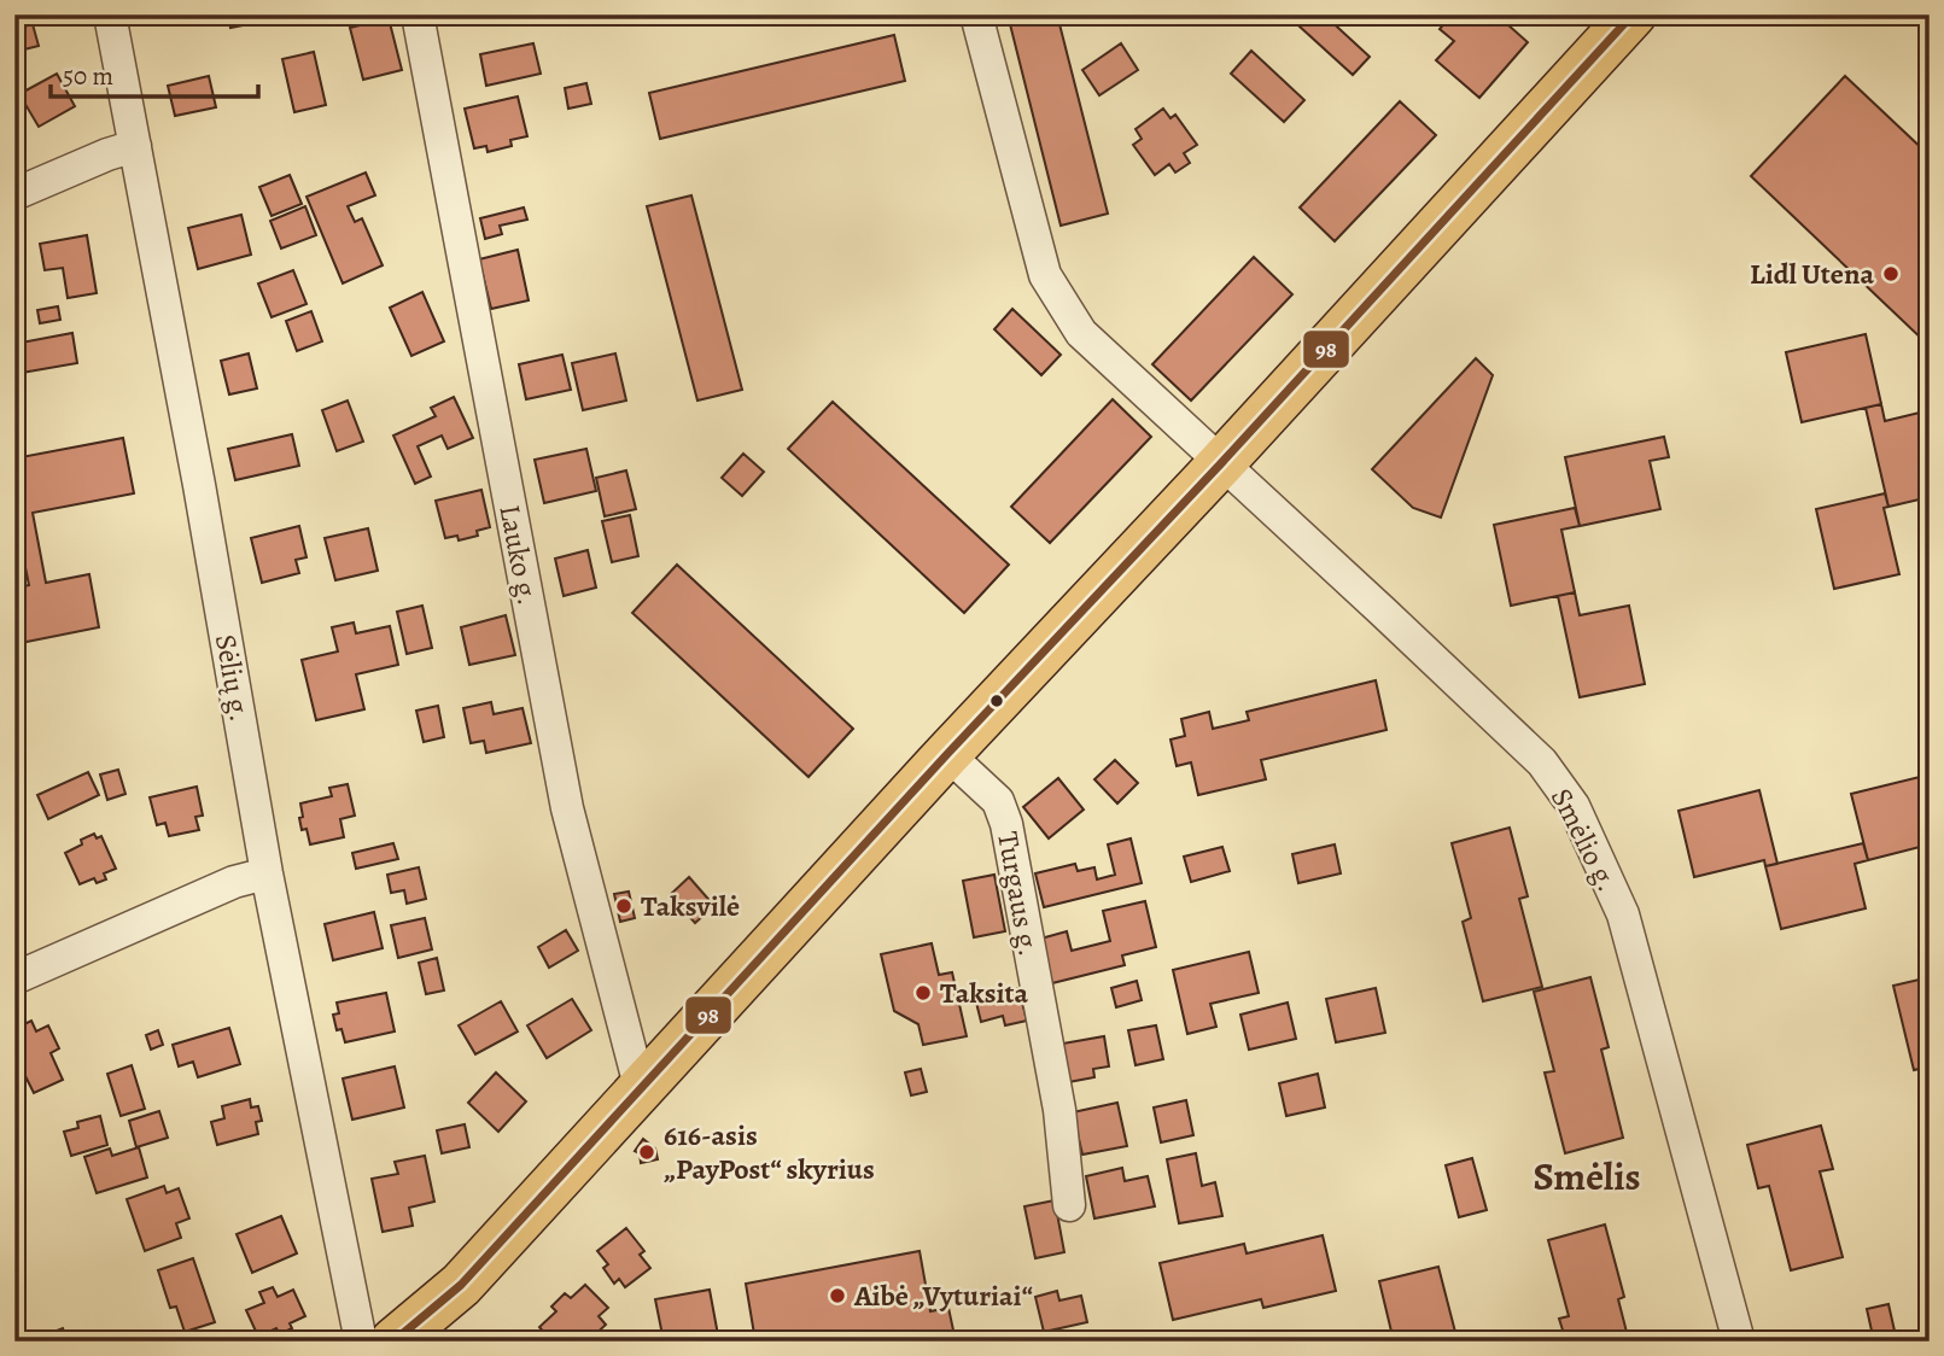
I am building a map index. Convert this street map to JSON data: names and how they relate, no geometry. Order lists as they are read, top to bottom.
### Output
{
  "streets": {
    "street": [
      "Lauko g.",
      "Sėlių g.",
      "Smėlio g.",
      "Turgaus g."
    ]
  },
  "districts": ["Smėlis"],
  "places": [
    "Lidl Utena",
    "Taksvilė",
    "Taksita",
    "616-asis „PayPost“ skyrius",
    "Aibė „Vyturiai“"
  ],
  "lines": ["transit line 98"],
  "scale_bar": "50 m"
}
